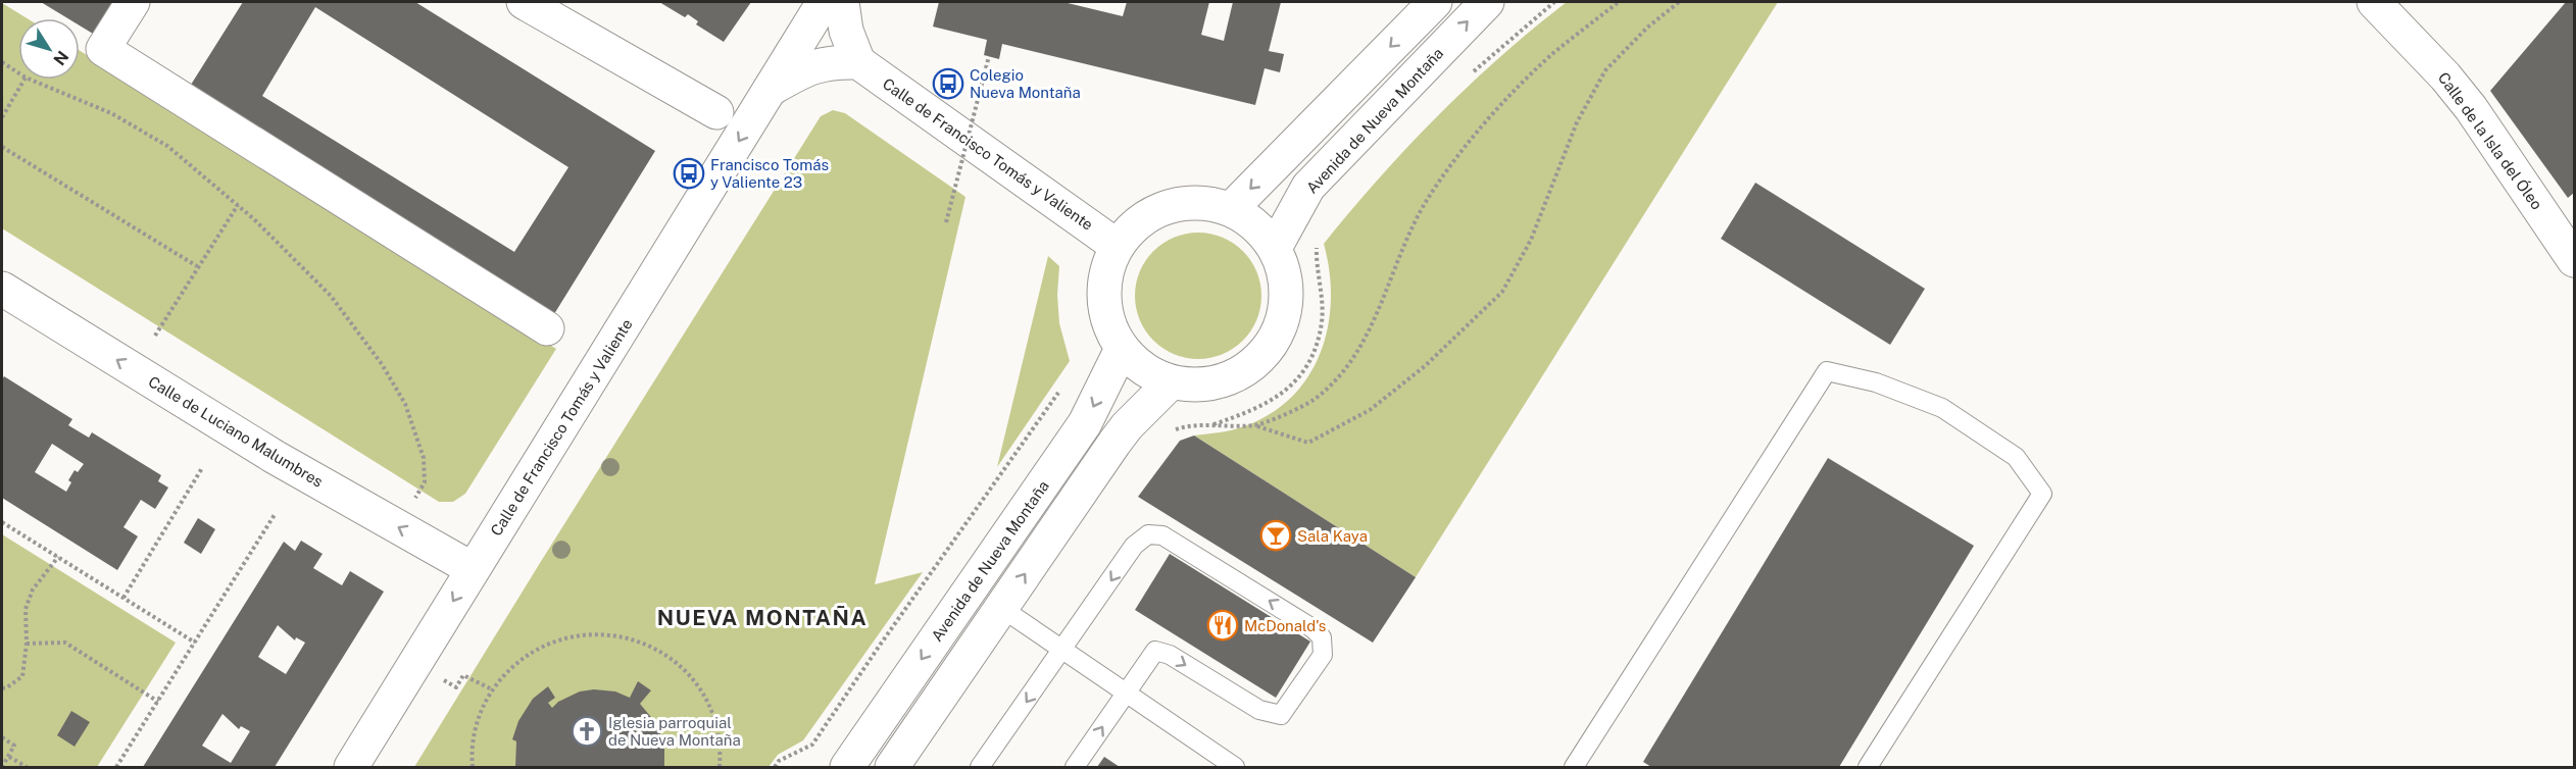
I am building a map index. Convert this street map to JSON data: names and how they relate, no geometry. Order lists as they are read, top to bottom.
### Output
{
  "streets": {
    "street": [
      "Avenida de Nueva Montaña",
      "Calle de la Isla del Óleo",
      "Calle de Francisco Tomás y Valiente",
      "Calle de Luciano Malumbres"
    ]
  },
  "crossings": [
    ["Avenida de Nueva Montaña", "Calle de Francisco Tomás y Valiente"],
    ["Calle de Francisco Tomás y Valiente", "Calle de Luciano Malumbres"]
  ],
  "one_way": ["Calle de Francisco Tomás y Valiente"],
  "districts": ["NUEVA MONTAÑA"],
  "places": {
    "bus stop": ["Colegio Nueva Montaña", "Francisco Tomás y Valiente 23"],
    "bar": ["Sala Kaya"],
    "restaurant": ["McDonald's"],
    "church": ["Iglesia parroquial de Nueva Montaña"]
  },
  "north": "bottom right"
}
